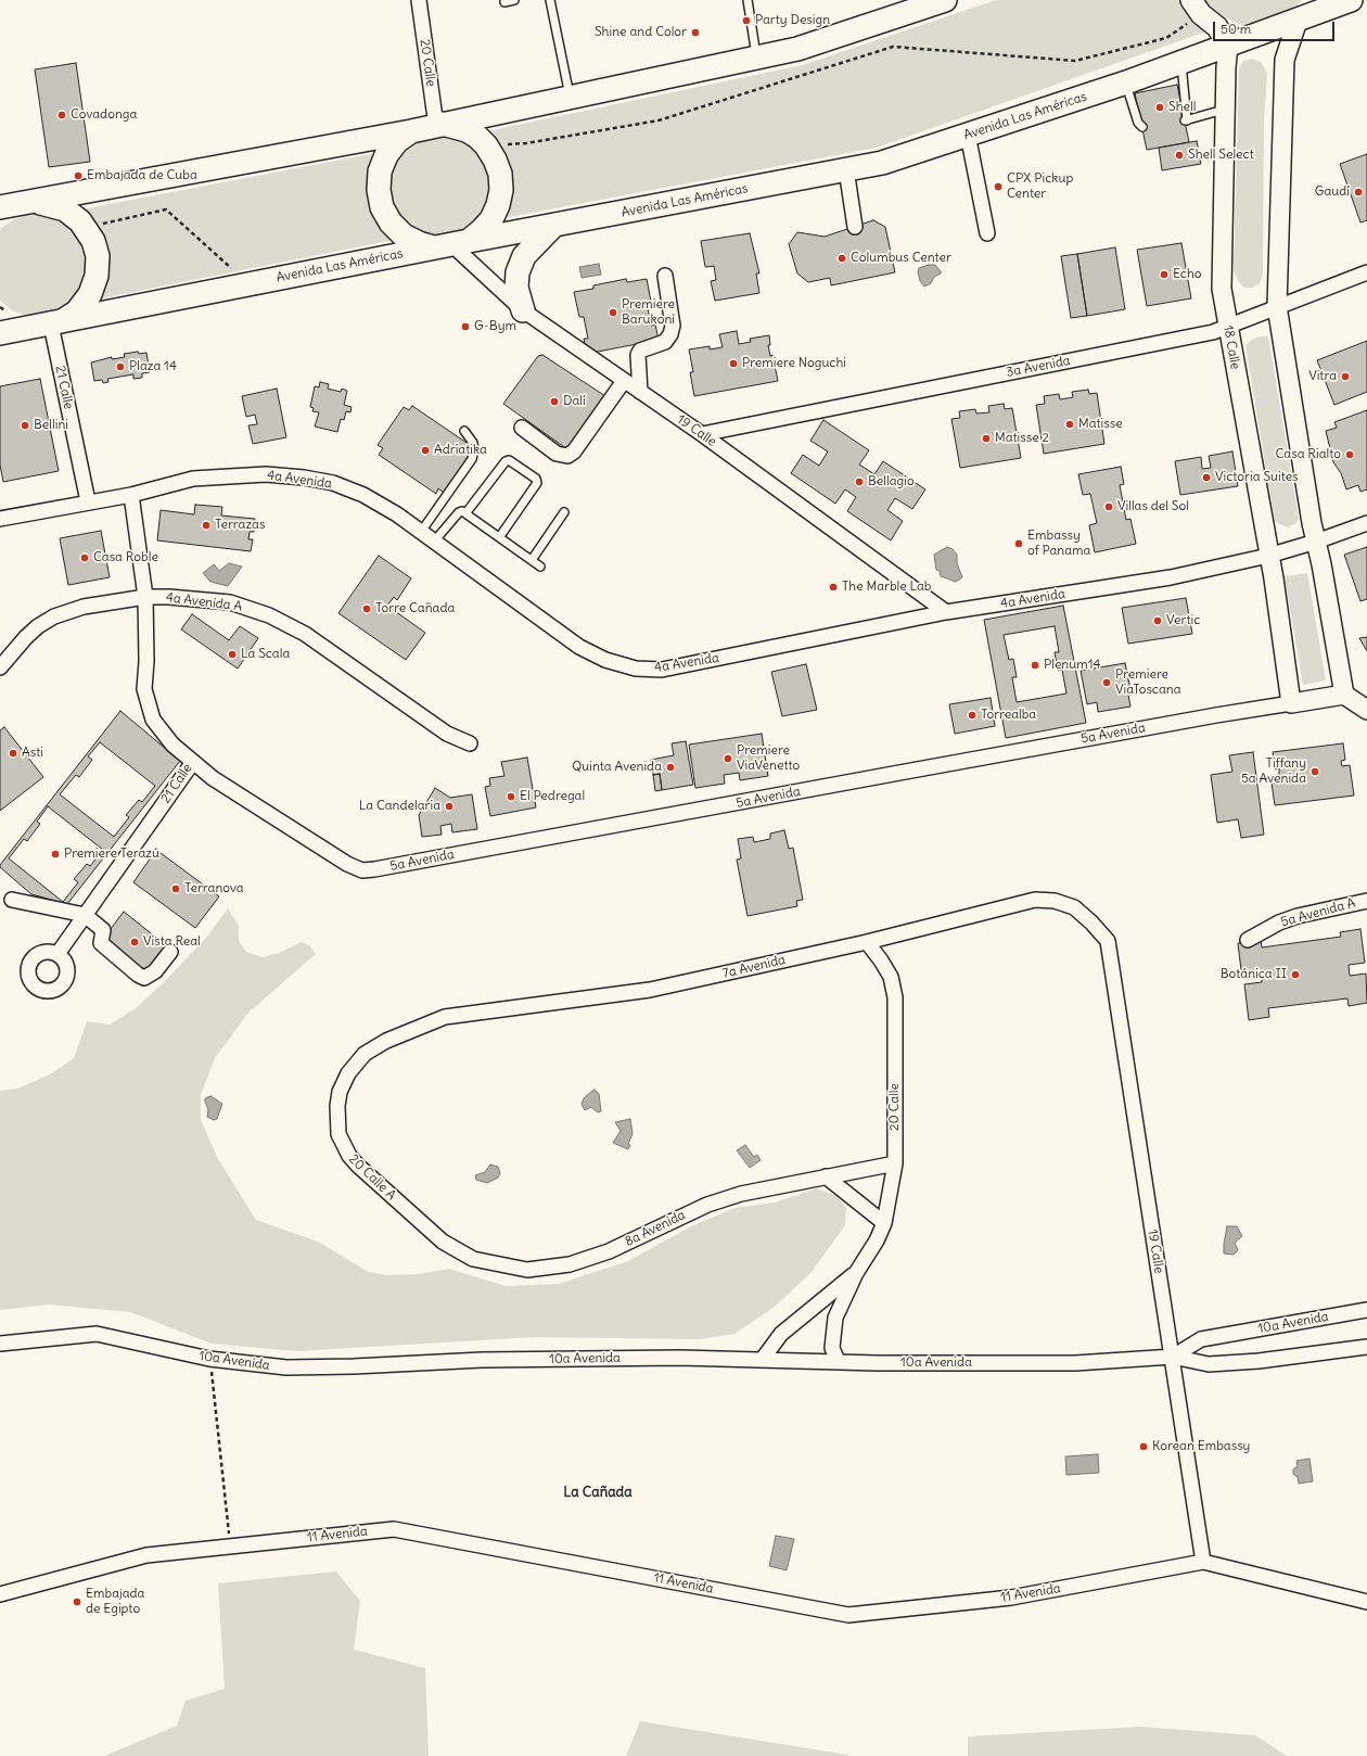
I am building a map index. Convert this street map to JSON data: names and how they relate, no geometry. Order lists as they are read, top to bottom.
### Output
{
  "streets": {
    "main road": ["Avenida Las Américas"],
    "street": [
      "20 Calle",
      "18 Calle",
      "3a Avenida",
      "21 Calle",
      "19 Calle",
      "4a Avenida",
      "4a Avenida A",
      "5a Avenida",
      "5a Avenida A",
      "7a Avenida",
      "20 Calle A",
      "8a Avenida",
      "10a Avenida",
      "11 Avenida"
    ]
  },
  "crossings": [
    ["20 Calle", "Avenida Las Américas"],
    ["20 Calle", "19 Calle"],
    ["20 Calle", "7a Avenida"],
    ["20 Calle", "8a Avenida"],
    ["20 Calle", "10a Avenida"],
    ["Avenida Las Américas", "18 Calle"],
    ["Avenida Las Américas", "21 Calle"],
    ["Avenida Las Américas", "19 Calle"],
    ["18 Calle", "3a Avenida"],
    ["18 Calle", "4a Avenida"],
    ["18 Calle", "5a Avenida"],
    ["3a Avenida", "19 Calle"],
    ["21 Calle", "4a Avenida"],
    ["21 Calle", "4a Avenida A"],
    ["21 Calle", "5a Avenida"],
    ["19 Calle", "4a Avenida"],
    ["19 Calle", "7a Avenida"],
    ["19 Calle", "10a Avenida"],
    ["19 Calle", "11 Avenida"],
    ["7a Avenida", "20 Calle A"],
    ["20 Calle A", "8a Avenida"]
  ],
  "districts": ["La Cañada"],
  "places": [
    "Party Design",
    "Shine and Color",
    "Shell",
    "Covadonga",
    "Shell Select",
    "Embajada de Cuba",
    "CPX Pickup Center",
    "Gaudí",
    "Columbus Center",
    "Echo",
    "Premiere Barukoní",
    "G-Bym",
    "Premiere Noguchi",
    "Plaza 14",
    "Vitra",
    "Dalí",
    "Matisse",
    "Bellini",
    "Matisse 2",
    "Adriatika",
    "Casa Rialto",
    "Victoria Suites",
    "Bellagio",
    "Villas del Sol",
    "Terrazas",
    "Embassy of Panama",
    "Casa Roble",
    "The Marble Lab",
    "Torre Cañada",
    "Vertic",
    "La Scala",
    "Plenum14",
    "Premiere ViaToscana",
    "Torrealba",
    "Asti",
    "Premiere ViaVenetto",
    "Quinta Avenida",
    "Tiffany 5a Avenida",
    "El Pedregal",
    "La Candelaria",
    "Premiere Terazú",
    "Terranova",
    "Vista Real",
    "Botánica II",
    "Korean Embassy",
    "Embajada de Egipto"
  ],
  "scale_bar": "50 m"
}
